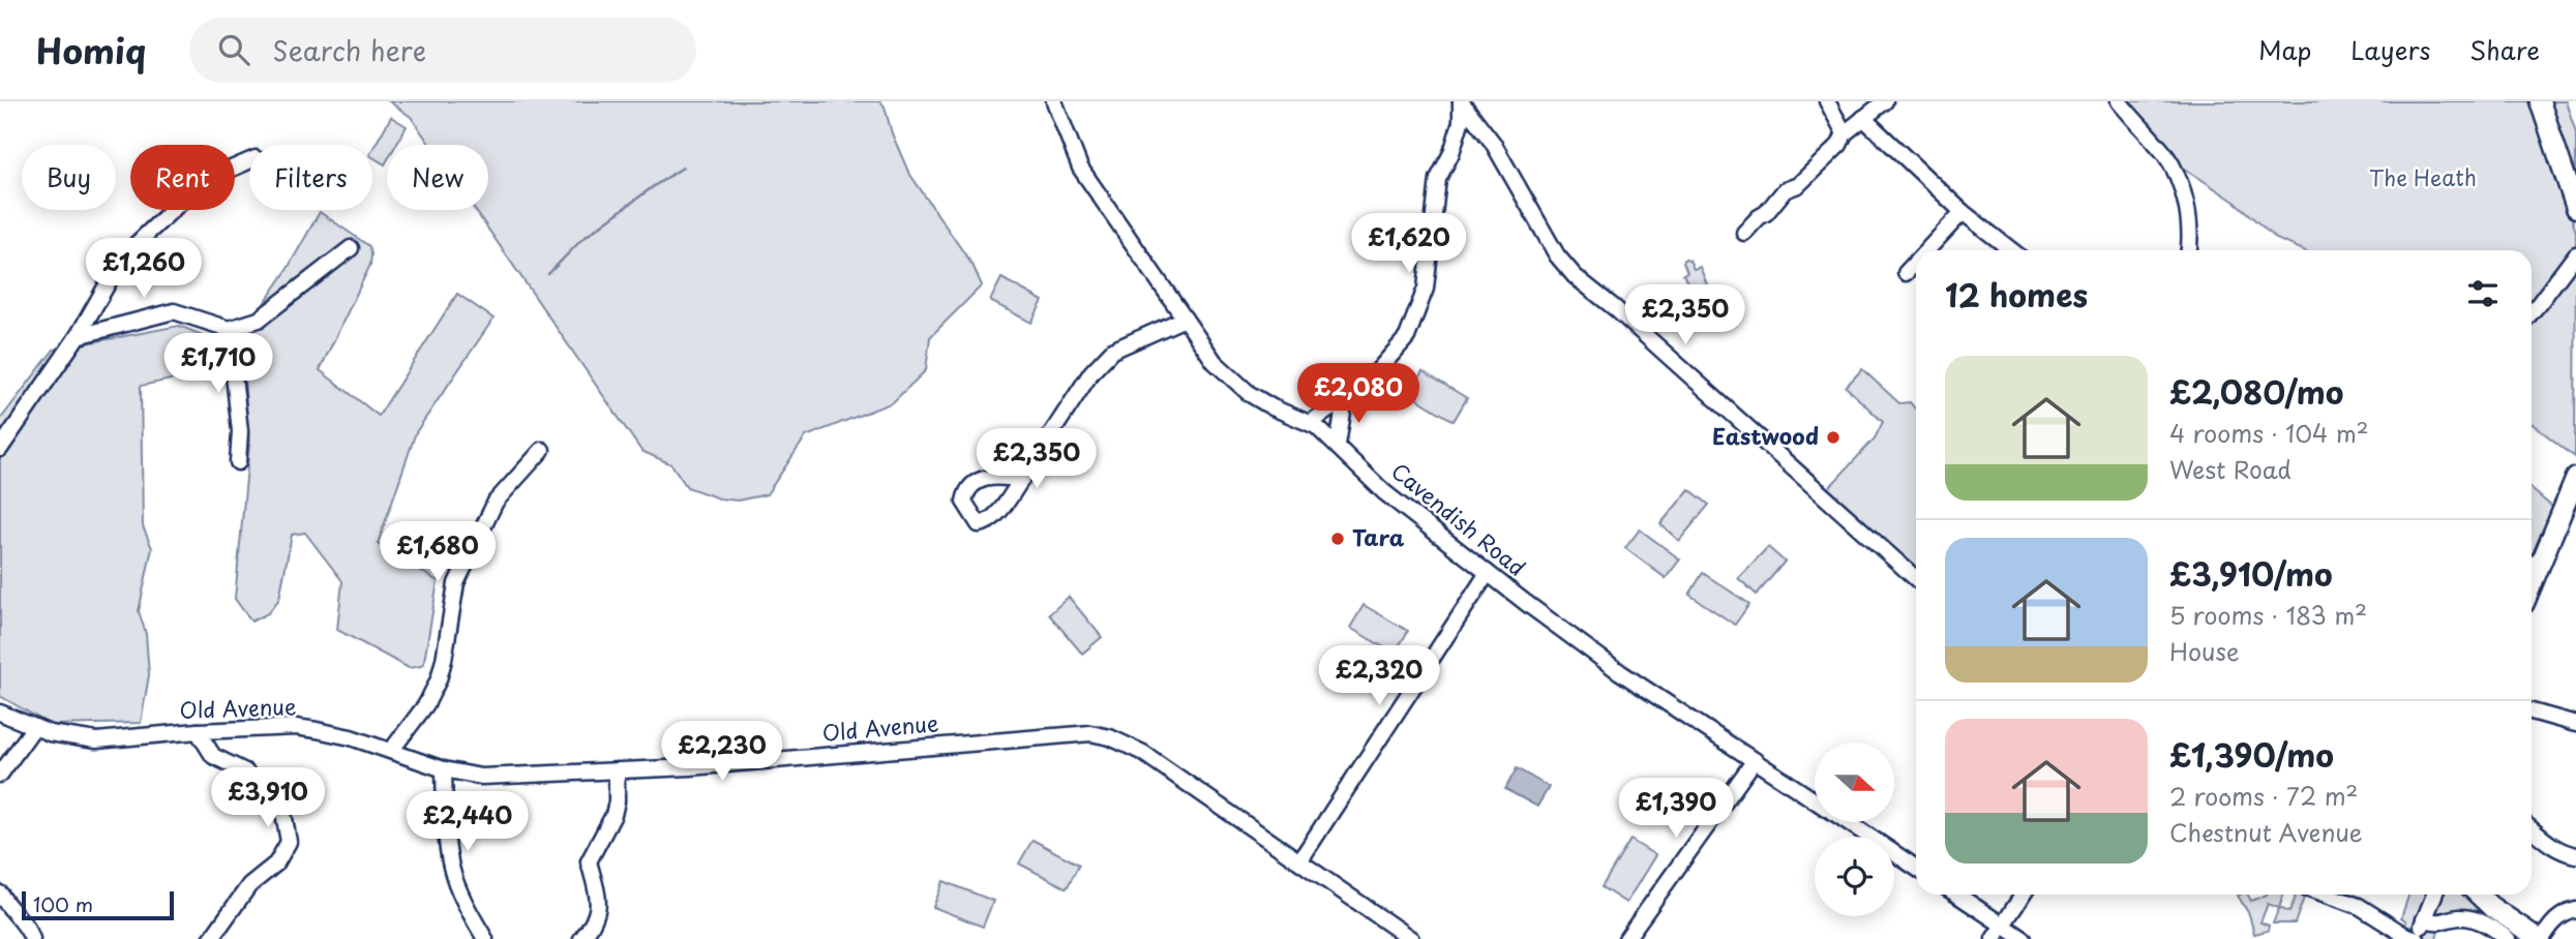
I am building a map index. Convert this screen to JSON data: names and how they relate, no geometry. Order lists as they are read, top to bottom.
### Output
{
  "streets": {
    "street": ["Cavendish Road", "Old Avenue"]
  },
  "parks": ["The Heath"],
  "places": ["Eastwood", "Tara"],
  "scale_bar": "100 m",
  "north": "right",
  "page": {
    "header": "Homiq",
    "search": "Search here",
    "nav": ["Map", "Layers", "Share"],
    "chip": [
      "Buy",
      "Rent",
      "Filters",
      "New"
    ],
    "price": [
      "£1,620",
      "£1,260",
      "£2,350",
      "£1,710",
      "£2,080",
      "£2,350",
      "£1,680",
      "£2,320",
      "£2,230",
      "£3,910",
      "£1,390",
      "£2,440"
    ],
    "heading": "12 homes",
    "list": [
      {
        "name": "£2,080/mo",
        "note": "4 rooms · 104 m² · West Road"
      },
      {
        "name": "£3,910/mo",
        "note": "5 rooms · 183 m² · House"
      },
      {
        "name": "£1,390/mo",
        "note": "2 rooms · 72 m² · Chestnut Avenue"
      }
    ],
    "scale": "100 m"
  }
}
